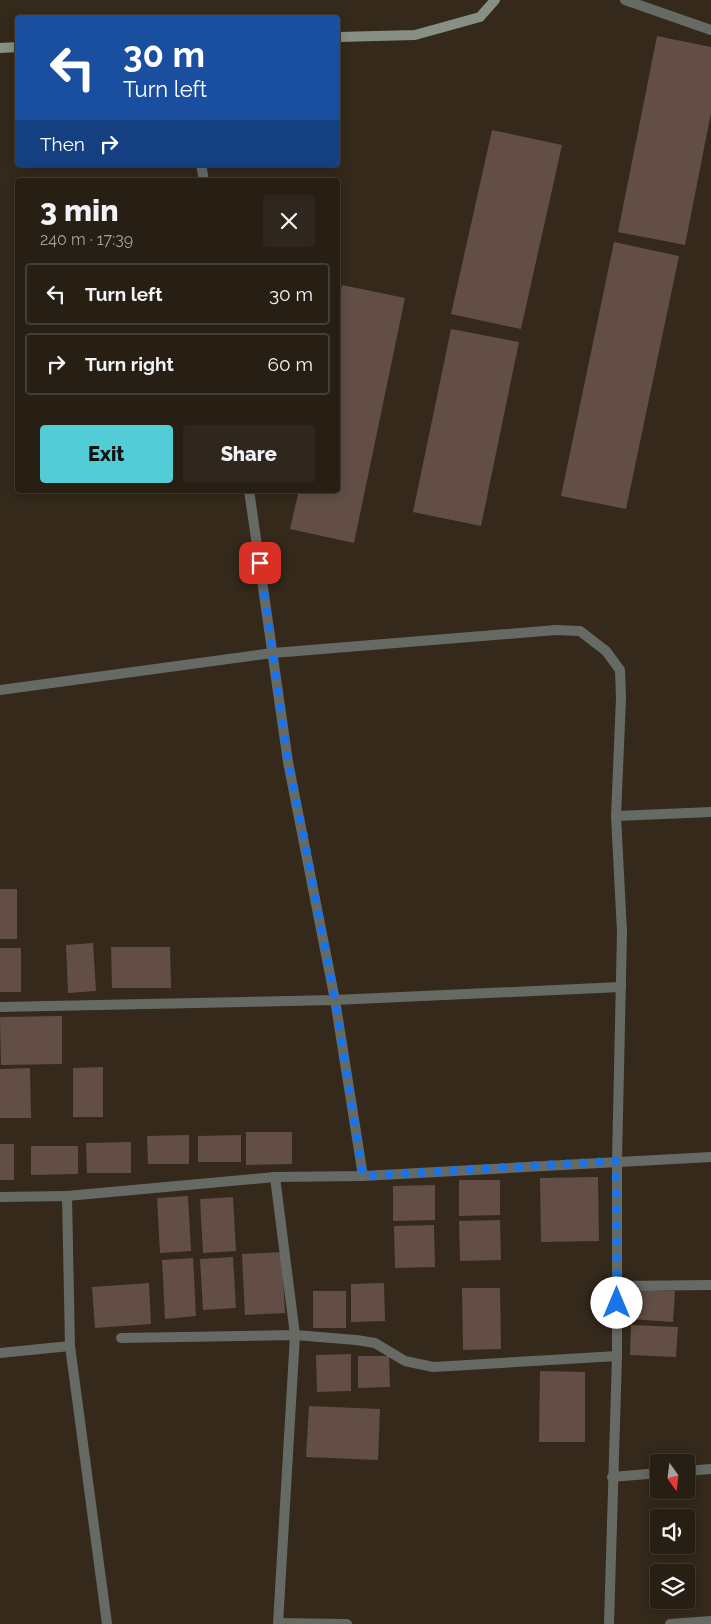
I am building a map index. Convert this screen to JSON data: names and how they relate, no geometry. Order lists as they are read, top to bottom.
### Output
{
  "north": "bottom",
  "page": {
    "turn": ["30 m", "Turn left"],
    "then": "Then",
    "heading": ["3 min", "240 m · 17:39"],
    "list": [
      {
        "name": "Turn left",
        "value": "30 m"
      },
      {
        "name": "Turn right",
        "value": "60 m"
      }
    ],
    "buttons": ["Exit", "Share"]
  }
}
